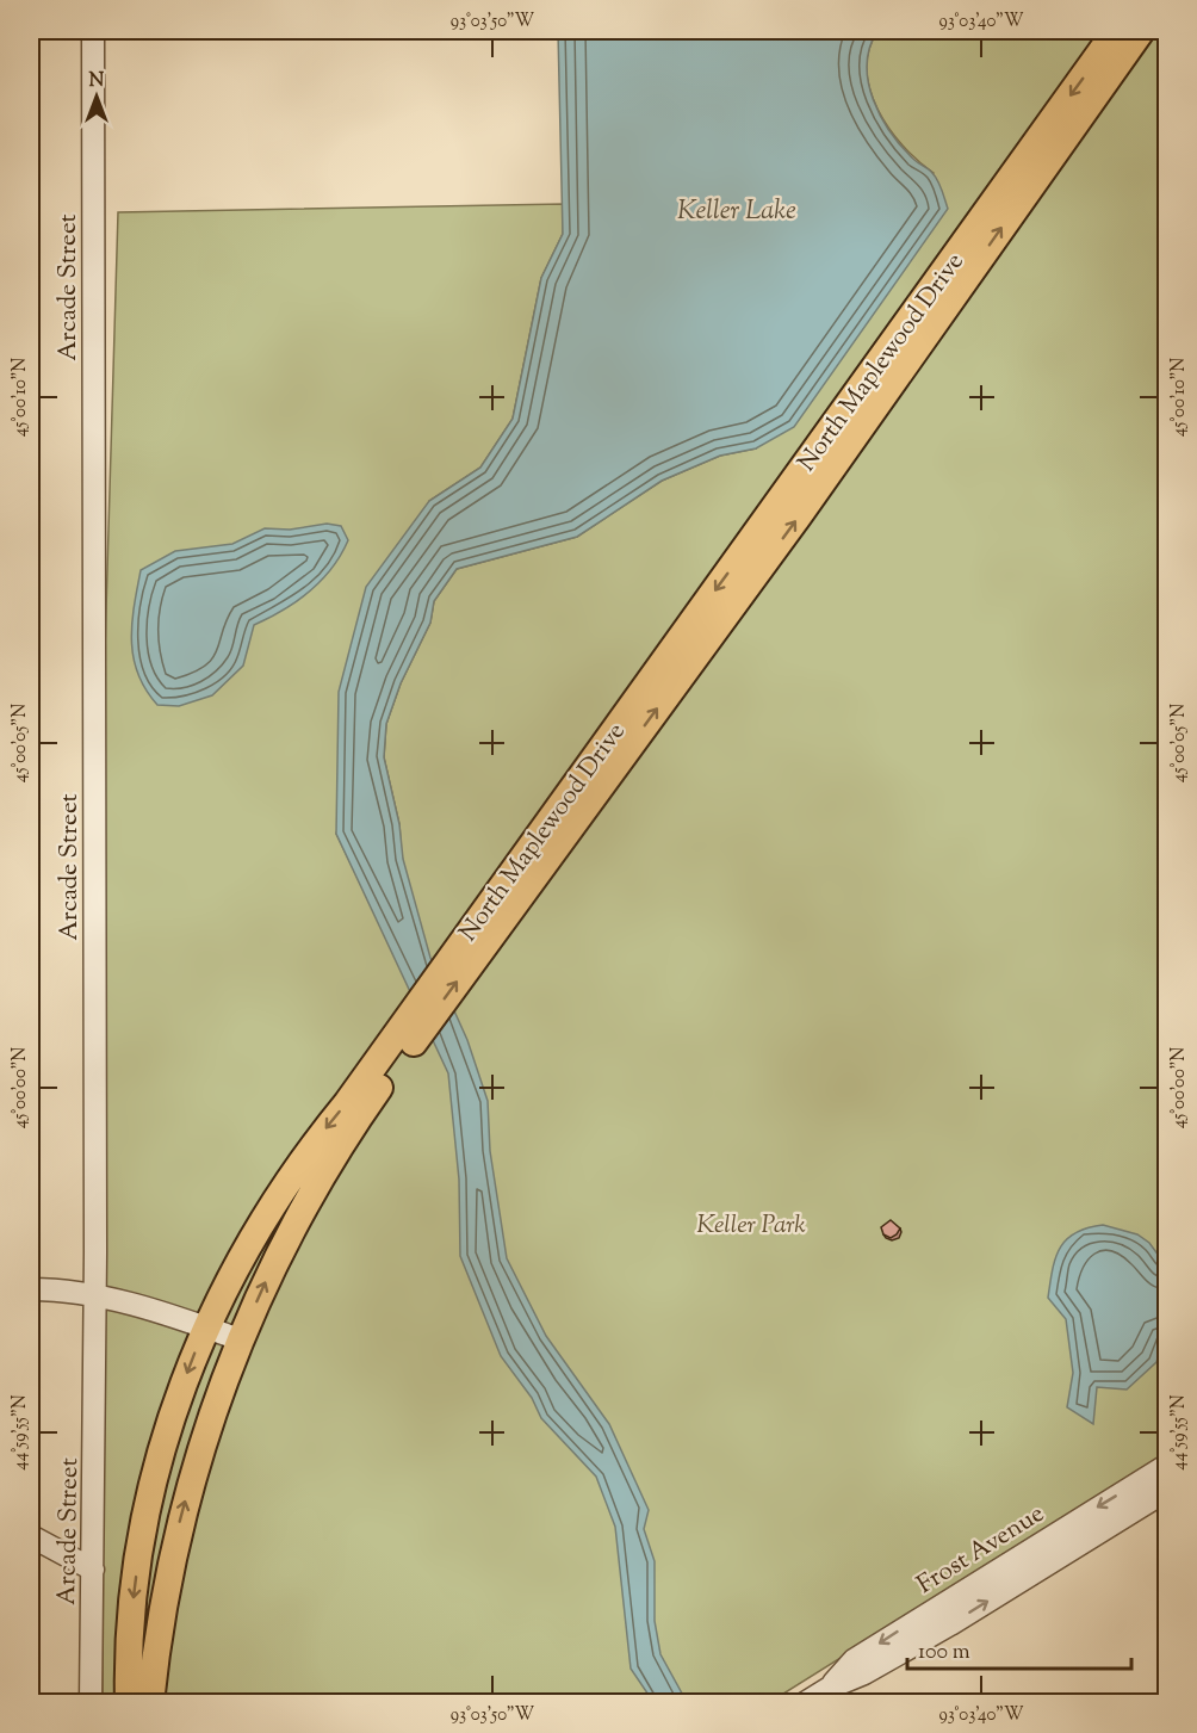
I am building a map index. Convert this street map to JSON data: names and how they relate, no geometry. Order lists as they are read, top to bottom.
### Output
{
  "streets": {
    "main road": ["North Maplewood Drive"],
    "street": ["Arcade Street", "Frost Avenue"]
  },
  "water": ["Keller Lake"],
  "parks": ["Keller Park"],
  "scale_bar": "100 m",
  "north": "top",
  "coordinates": [
    "93°03'50\"W",
    "93°03'40\"W",
    "45°00'10\"N",
    "45°00'05\"N",
    "45°00'00\"N",
    "44°59'55\"N"
  ]
}
